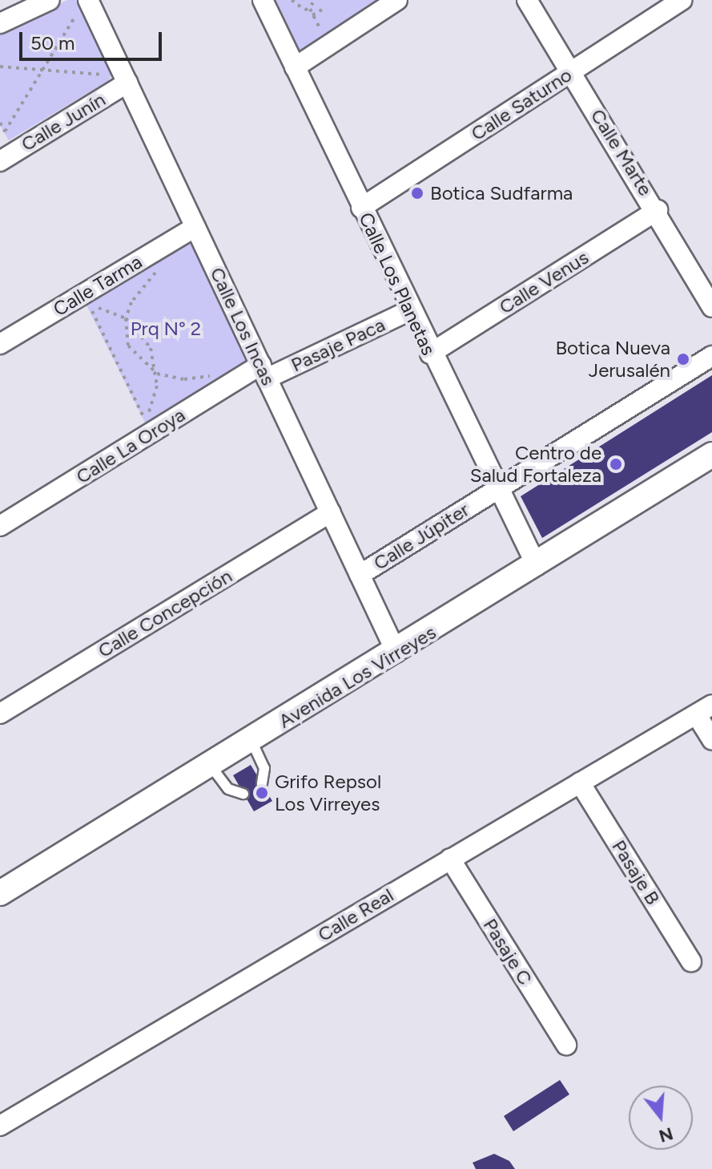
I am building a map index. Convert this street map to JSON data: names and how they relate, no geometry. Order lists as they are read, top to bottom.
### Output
{
  "streets": {
    "street": [
      "Calle Saturno",
      "Calle Junín",
      "Calle Marte",
      "Calle Venus",
      "Calle Los Planetas",
      "Calle Tarma",
      "Calle Los Incas",
      "Pasaje Paca",
      "Calle La Oroya",
      "Calle Júpiter",
      "Calle Concepción",
      "Avenida Los Virreyes",
      "Pasaje B",
      "Calle Real",
      "Pasaje C"
    ]
  },
  "crossings": [
    ["Calle Saturno", "Calle Marte"],
    ["Calle Saturno", "Calle Los Planetas"],
    ["Calle Junín", "Calle Los Incas"],
    ["Calle Marte", "Calle Venus"],
    ["Calle Venus", "Calle Los Planetas"],
    ["Calle Los Planetas", "Pasaje Paca"],
    ["Calle Los Planetas", "Calle Júpiter"],
    ["Calle Los Planetas", "Avenida Los Virreyes"],
    ["Calle Tarma", "Calle Los Incas"],
    ["Calle Los Incas", "Pasaje Paca"],
    ["Calle Los Incas", "Calle La Oroya"],
    ["Calle Los Incas", "Calle Júpiter"],
    ["Calle Los Incas", "Calle Concepción"],
    ["Calle Los Incas", "Avenida Los Virreyes"],
    ["Pasaje Paca", "Calle La Oroya"],
    ["Pasaje B", "Calle Real"],
    ["Calle Real", "Pasaje C"]
  ],
  "parks": ["Prq N° 2"],
  "places": [
    "Botica Sudfarma",
    "Botica Nueva Jerusalén",
    "Centro de Salud Fortaleza",
    "Grifo Repsol Los Virreyes"
  ],
  "scale_bar": "50 m",
  "north": "bottom"
}
